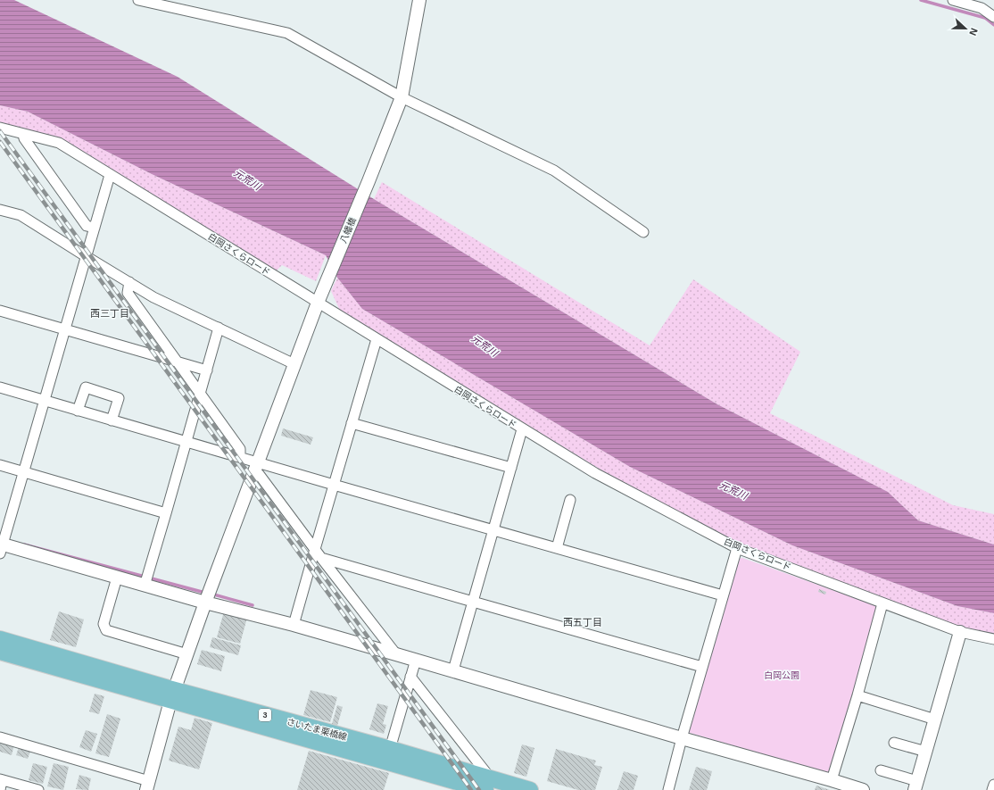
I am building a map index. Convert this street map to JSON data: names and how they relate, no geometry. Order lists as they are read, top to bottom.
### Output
{
  "streets": {
    "main road": ["3", "さいたま栗橋線"],
    "street": ["八幡橋", "白岡さくらロード"]
  },
  "crossings": [
    ["八幡橋", "白岡さくらロード"],
    ["八幡橋", "さいたま栗橋線"]
  ],
  "districts": ["西三丁目", "西五丁目"],
  "water": ["元荒川"],
  "parks": ["白岡公園"],
  "north": "right"
}
